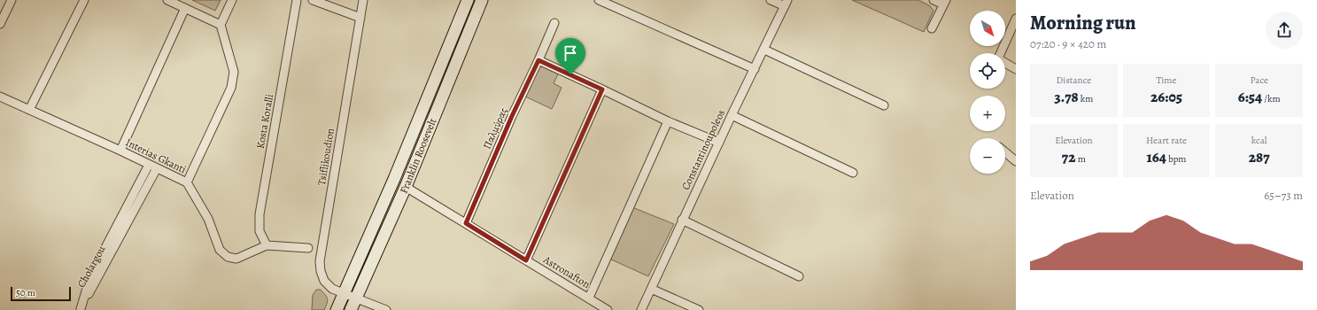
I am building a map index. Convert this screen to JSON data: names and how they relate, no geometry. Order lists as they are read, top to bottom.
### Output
{
  "streets": {
    "main road": ["Franklin Roosevelt"],
    "street": [
      "Kosta Koralli",
      "Παλμύρας",
      "Constantinoupoleos",
      "Interias Gkanti",
      "Tsiflikoudion",
      "Cholargou",
      "Astronafton"
    ]
  },
  "crossings": [
    ["Kosta Koralli", "Interias Gkanti"],
    ["Παλμύρας", "Astronafton"],
    ["Interias Gkanti", "Cholargou"],
    ["Franklin Roosevelt", "Tsiflikoudion"],
    ["Franklin Roosevelt", "Astronafton"]
  ],
  "scale_bar": "50 m",
  "north": "bottom right",
  "page": {
    "heading": ["Morning run", "07:20 · 9 × 420 m"],
    "map_buttons": ["+", "−"],
    "stats": [
      ["Distance", "3.78 km"],
      ["Time", "26:05"],
      ["Pace", "6:54 /km"],
      ["Elevation", "72 m"],
      ["Heart rate", "164 bpm"],
      ["kcal", "287"]
    ],
    "chart": ["Elevation", "65–73 m"],
    "scale": "50 m"
  }
}
